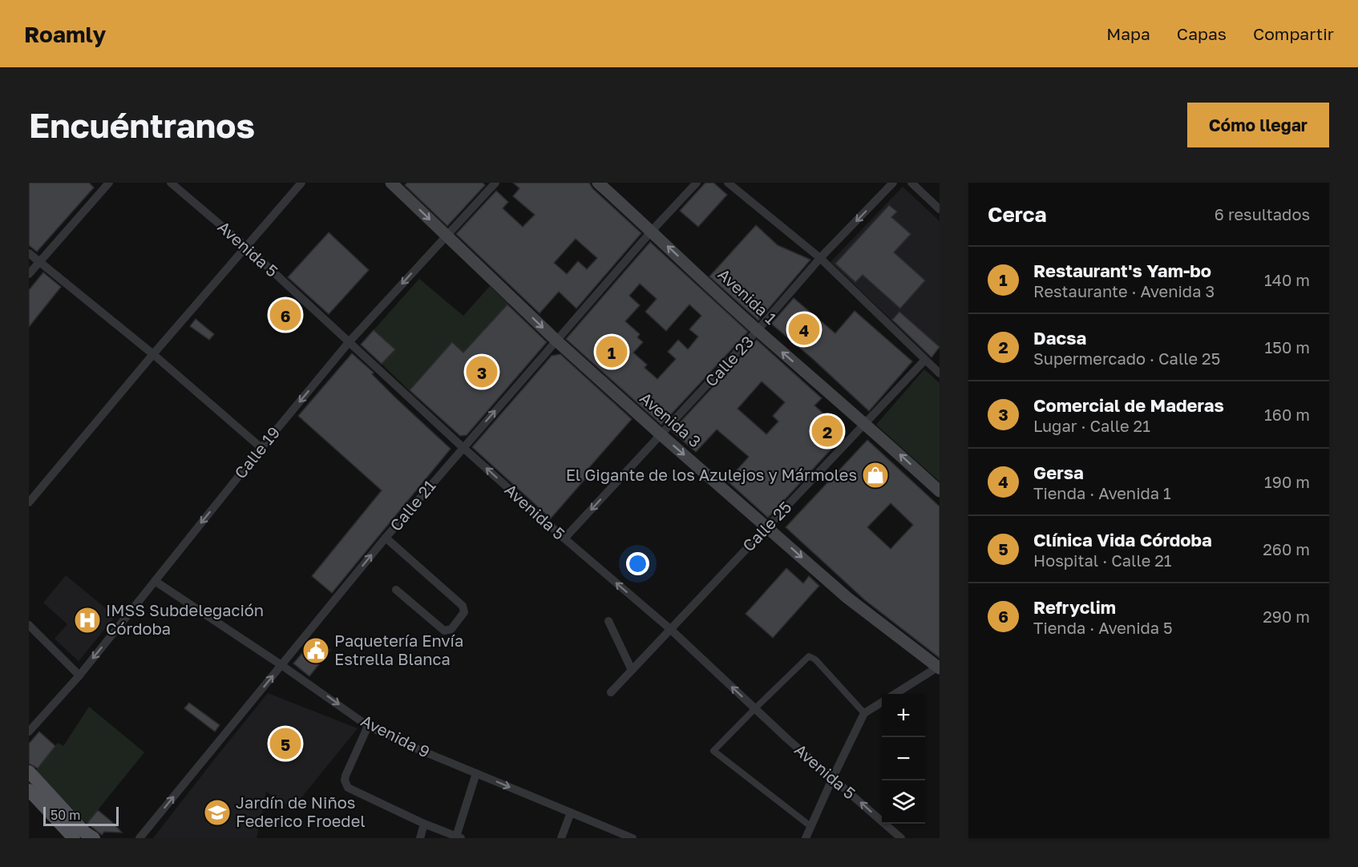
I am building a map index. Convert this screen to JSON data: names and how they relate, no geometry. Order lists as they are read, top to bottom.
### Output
{
  "streets": {
    "main road": ["Avenida 1", "Avenida 3"],
    "street": [
      "Avenida 5",
      "Calle 23",
      "Calle 19",
      "Calle 21",
      "Calle 25",
      "Avenida 9"
    ]
  },
  "crossings": [
    ["Avenida 5", "Calle 23"],
    ["Avenida 5", "Calle 19"],
    ["Avenida 5", "Calle 21"],
    ["Avenida 5", "Calle 25"],
    ["Avenida 1", "Calle 23"],
    ["Avenida 1", "Calle 21"],
    ["Avenida 1", "Calle 25"],
    ["Calle 23", "Avenida 3"],
    ["Avenida 3", "Calle 19"],
    ["Avenida 3", "Calle 21"],
    ["Avenida 3", "Calle 25"],
    ["Calle 19", "Avenida 9"],
    ["Calle 21", "Avenida 9"]
  ],
  "one_way": [
    "Avenida 5",
    "Avenida 1",
    "Calle 23",
    "Avenida 3",
    "Calle 19",
    "Calle 21",
    "Avenida 9"
  ],
  "places": {
    "shop": ["El Gigante de los Azulejos y Mármoles"],
    "hospital": ["IMSS Subdelegación Córdoba"],
    "public building": ["Paquetería Envía Estrella Blanca"],
    "school or university": ["Jardín de Niños Federico Froedel"]
  },
  "scale_bar": "50 m",
  "page": {
    "header": "Roamly",
    "nav": ["Mapa", "Capas", "Compartir"],
    "buttons": "Cómo llegar",
    "title": "Encuéntranos",
    "heading": ["Cerca", "6 resultados"],
    "list": [
      {
        "mark": "1",
        "name": "Restaurant's Yam-bo",
        "note": "Restaurante · Avenida 3",
        "value": "140 m"
      },
      {
        "mark": "2",
        "name": "Dacsa",
        "note": "Supermercado · Calle 25",
        "value": "150 m"
      },
      {
        "mark": "3",
        "name": "Comercial de Maderas",
        "note": "Lugar · Calle 21",
        "value": "160 m"
      },
      {
        "mark": "4",
        "name": "Gersa",
        "note": "Tienda · Avenida 1",
        "value": "190 m"
      },
      {
        "mark": "5",
        "name": "Clínica Vida Córdoba",
        "note": "Hospital · Calle 21",
        "value": "260 m"
      },
      {
        "mark": "6",
        "name": "Refryclim",
        "note": "Tienda · Avenida 5",
        "value": "290 m"
      }
    ],
    "pins": [
      "6",
      "4",
      "1",
      "3",
      "2",
      "5"
    ],
    "map_buttons": ["+", "−"],
    "scale": "50 m"
  }
}
